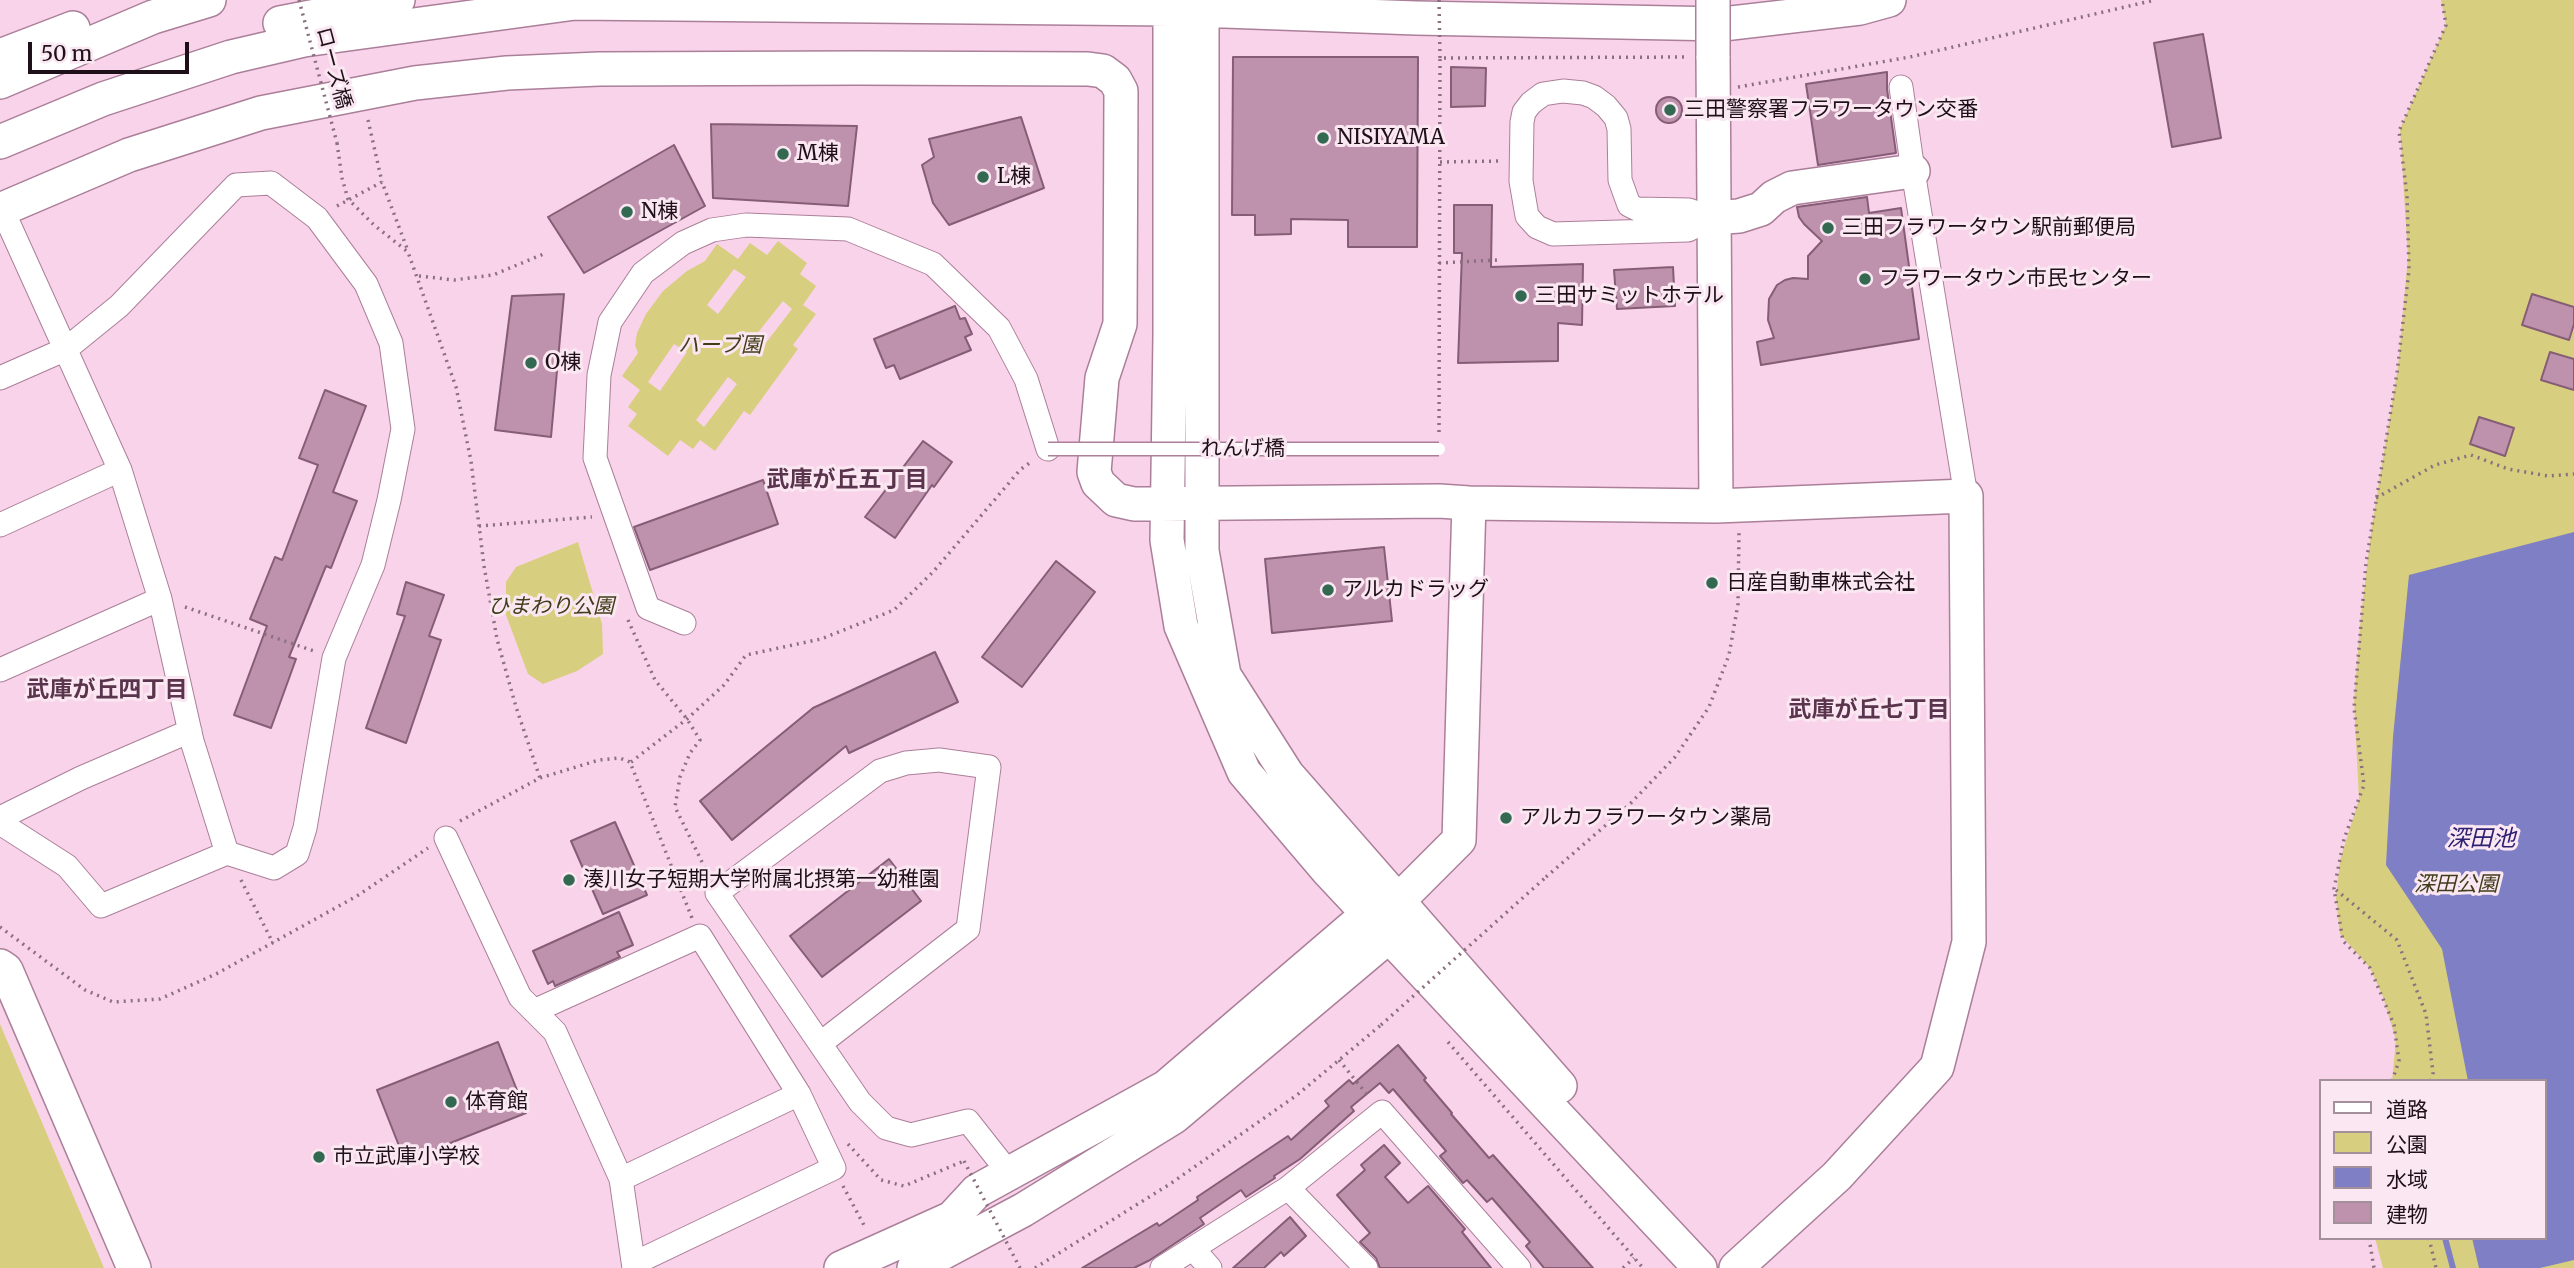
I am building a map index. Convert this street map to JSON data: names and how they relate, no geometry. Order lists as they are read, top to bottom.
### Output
{
  "streets": {
    "lane": ["れんげ橋"],
    "path": ["ローズ橋"]
  },
  "districts": ["武庫が丘五丁目", "武庫が丘四丁目", "武庫が丘七丁目"],
  "water": ["深田池"],
  "parks": ["ハーブ園", "ひまわり公園", "深田公園"],
  "places": [
    "三田警察署フラワータウン交番",
    "NISIYAMA",
    "M棟",
    "L棟",
    "N棟",
    "三田フラワータウン駅前郵便局",
    "フラワータウン市民センター",
    "三田サミットホテル",
    "O棟",
    "日産自動車株式会社",
    "アルカドラッグ",
    "アルカフラワータウン薬局",
    "湊川女子短期大学附属北摂第一幼稚園",
    "体育館",
    "市立武庫小学校"
  ],
  "legend": [
    "道路",
    "公園",
    "水域",
    "建物"
  ],
  "scale_bar": "50 m"
}
